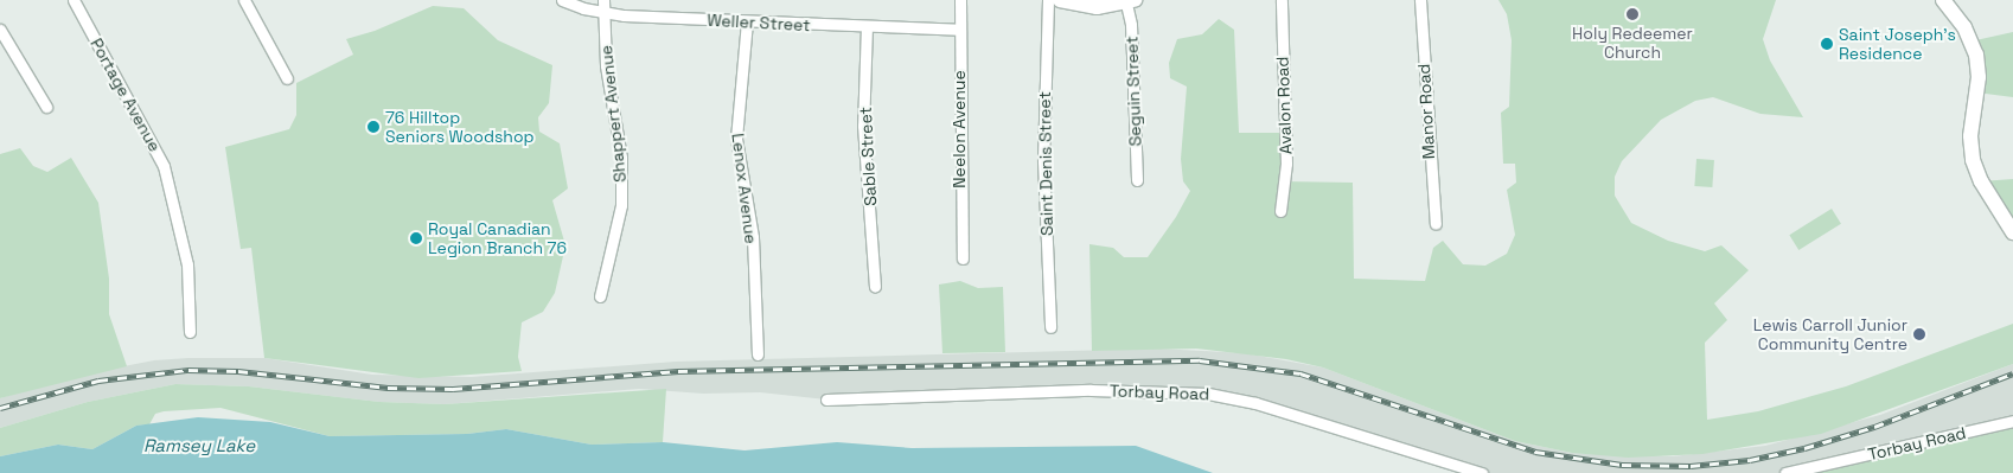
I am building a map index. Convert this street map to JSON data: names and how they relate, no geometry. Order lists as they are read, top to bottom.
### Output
{
  "streets": {
    "street": [
      "Weller Street",
      "Seguin Street",
      "Portage Avenue",
      "Avalon Road",
      "Manor Road",
      "Shappert Avenue",
      "Neelon Avenue",
      "Sable Street",
      "Saint Denis Street",
      "Lenox Avenue",
      "Torbay Road"
    ]
  },
  "crossings": [
    ["Weller Street", "Shappert Avenue"],
    ["Weller Street", "Neelon Avenue"],
    ["Weller Street", "Sable Street"],
    ["Weller Street", "Lenox Avenue"]
  ],
  "water": ["Ramsey Lake"],
  "places": [
    "Holy Redeemer Church",
    "Saint Joseph's Residence",
    "76 Hilltop Seniors Woodshop",
    "Royal Canadian Legion Branch 76",
    "Lewis Carroll Junior Community Centre"
  ]
}
